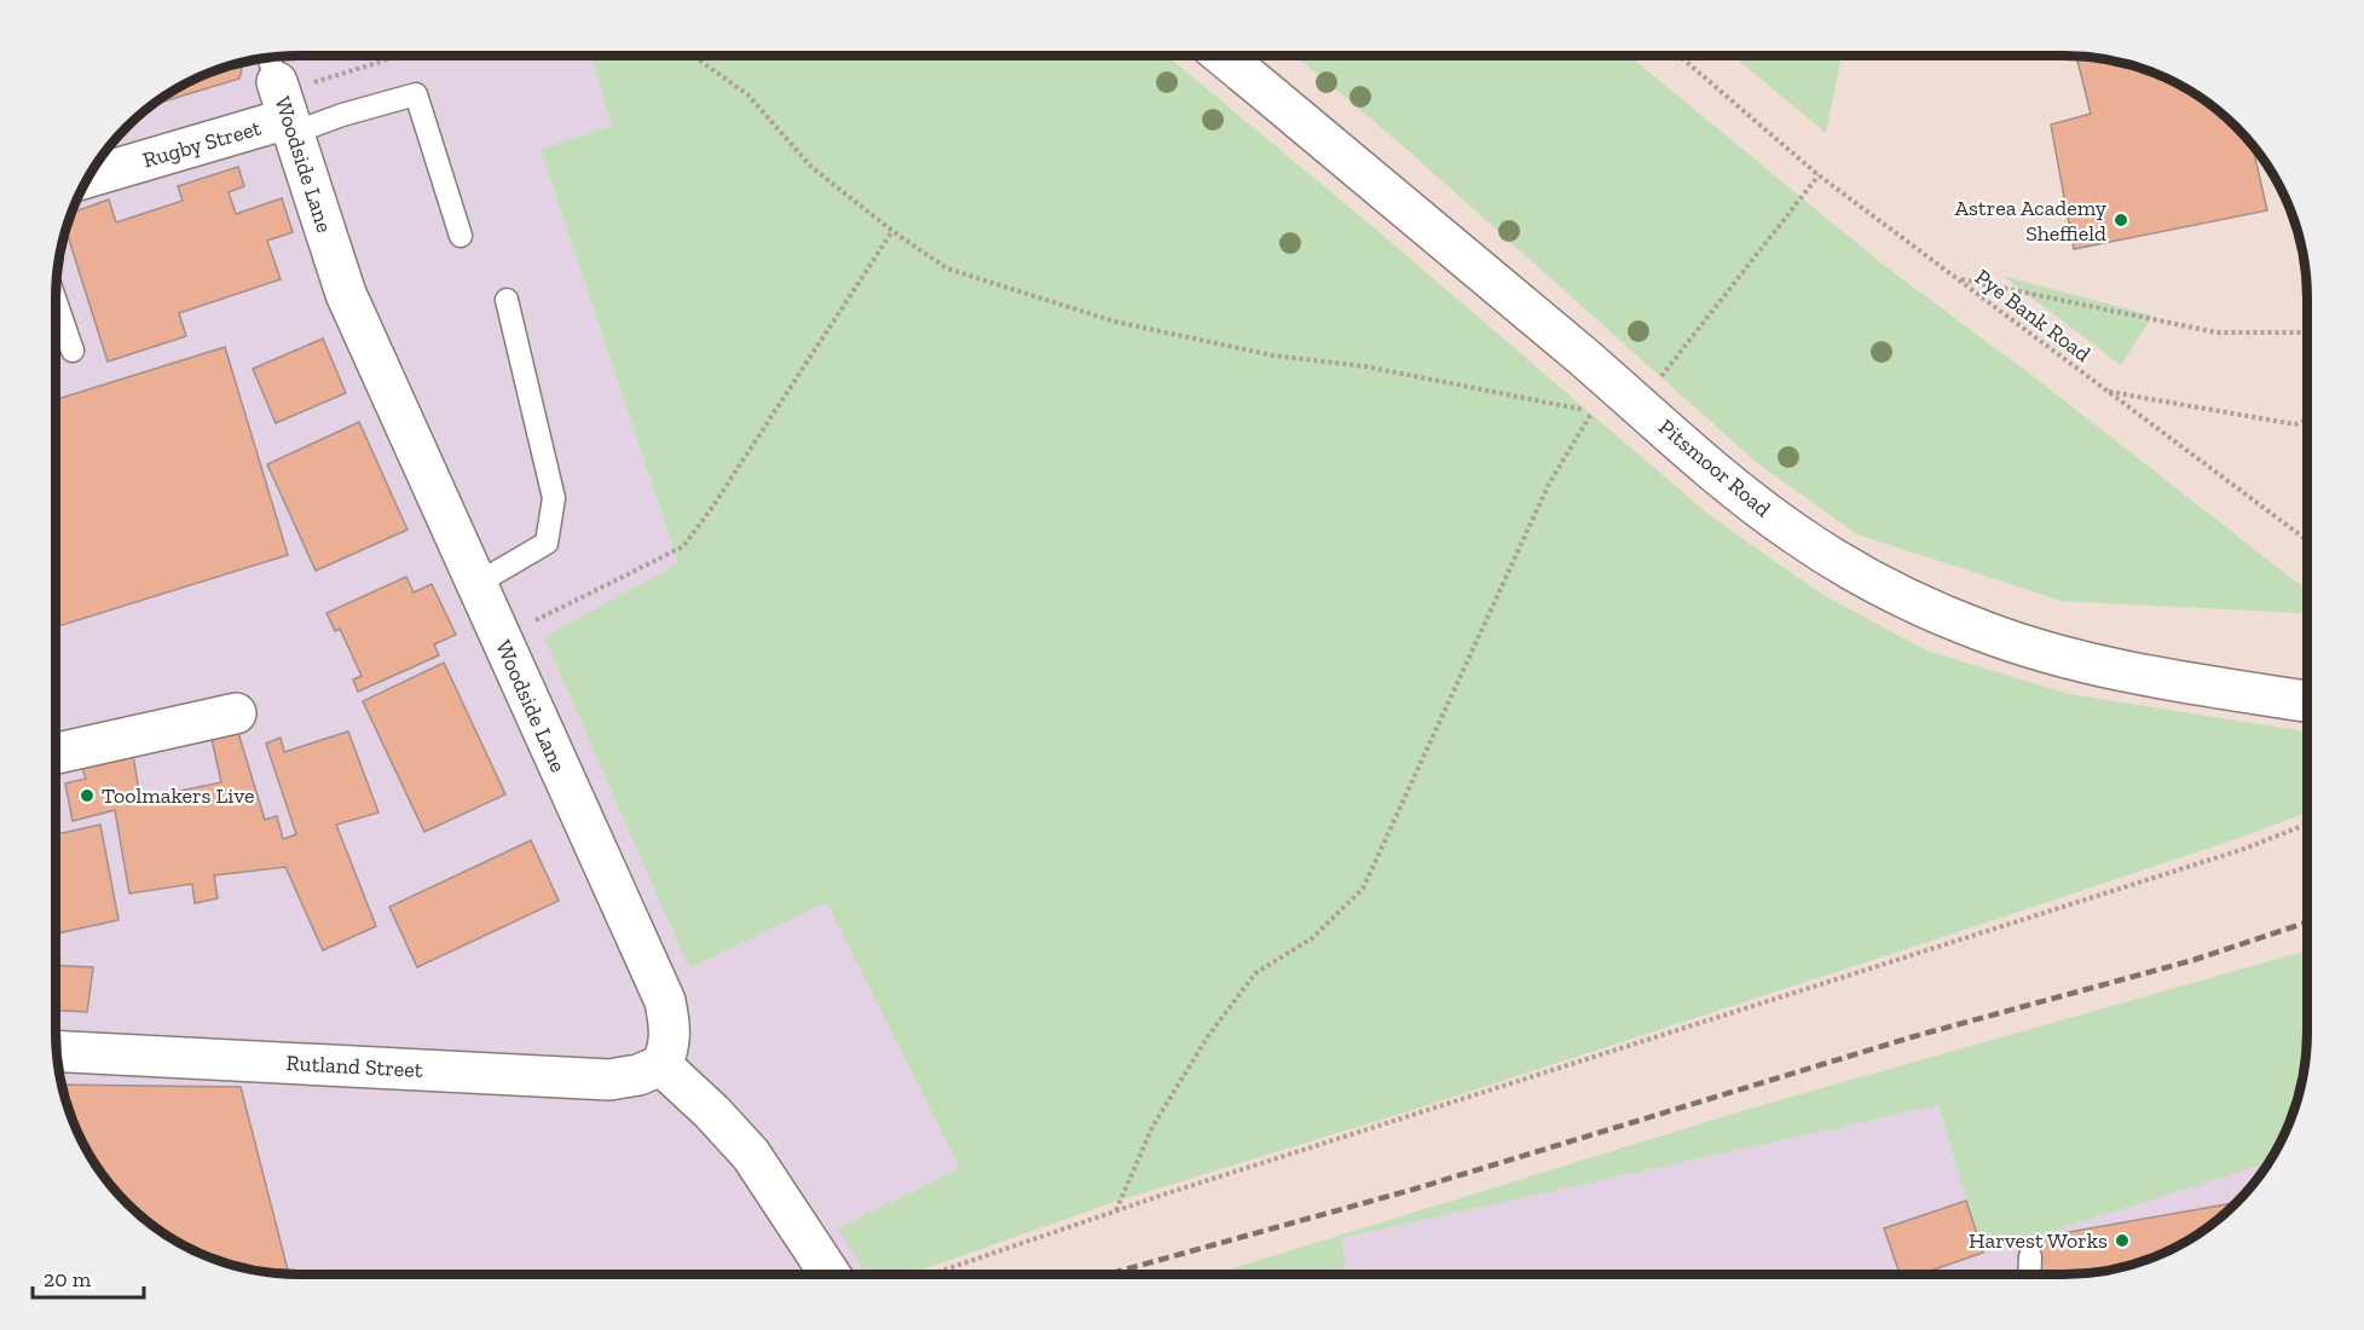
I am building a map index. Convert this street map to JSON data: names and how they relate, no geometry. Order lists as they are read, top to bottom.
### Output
{
  "streets": {
    "street": [
      "Rugby Street",
      "Woodside Lane",
      "Pitsmoor Road",
      "Rutland Street"
    ],
    "path": ["Pye Bank Road"]
  },
  "crossings": [
    ["Rugby Street", "Woodside Lane"],
    ["Woodside Lane", "Rutland Street"]
  ],
  "places": ["Astrea Academy Sheffield", "Toolmakers Live", "Harvest Works"],
  "scale_bar": "20 m"
}
